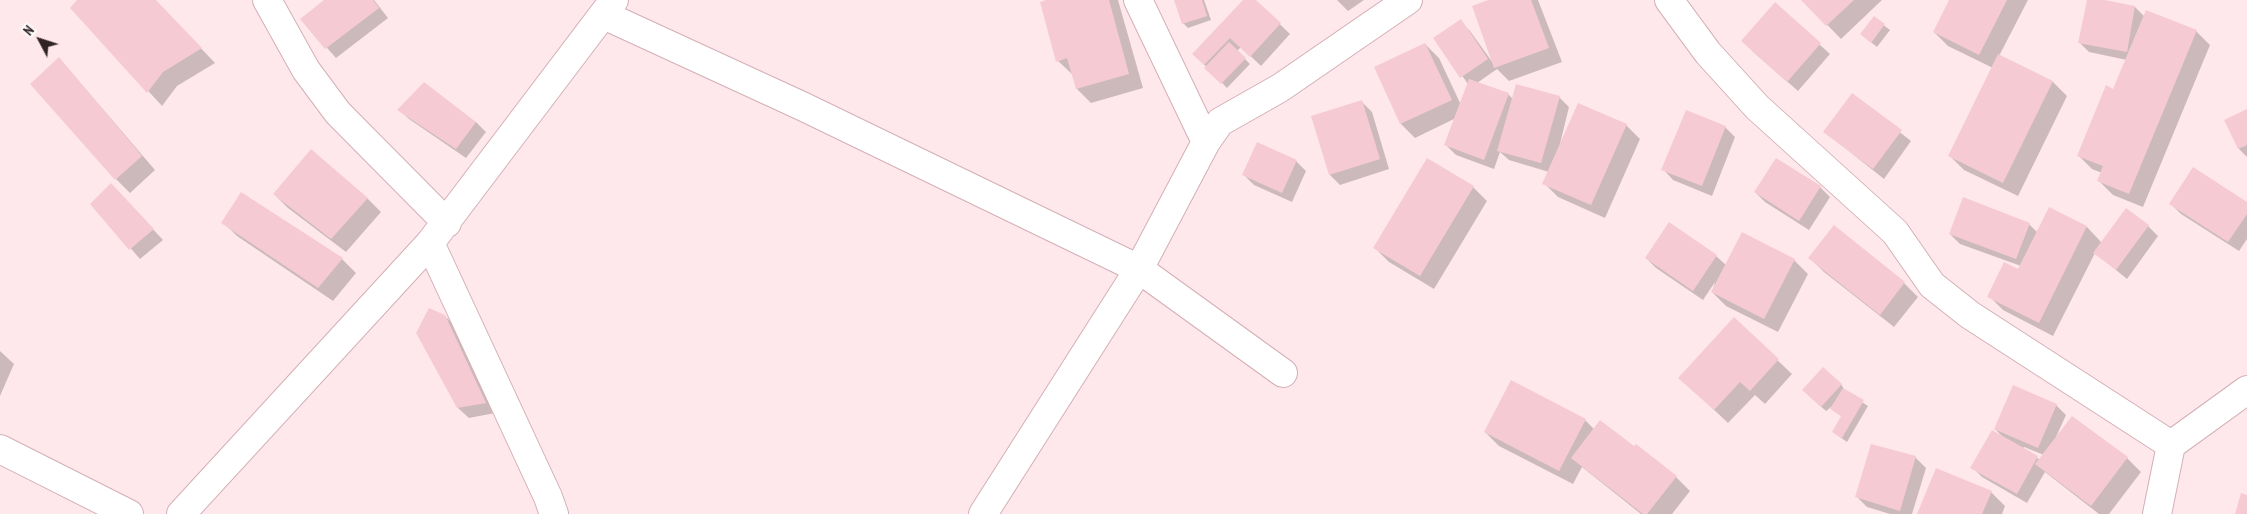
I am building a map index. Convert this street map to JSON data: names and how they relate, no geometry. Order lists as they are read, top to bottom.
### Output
{
  "north": "top left"
}
